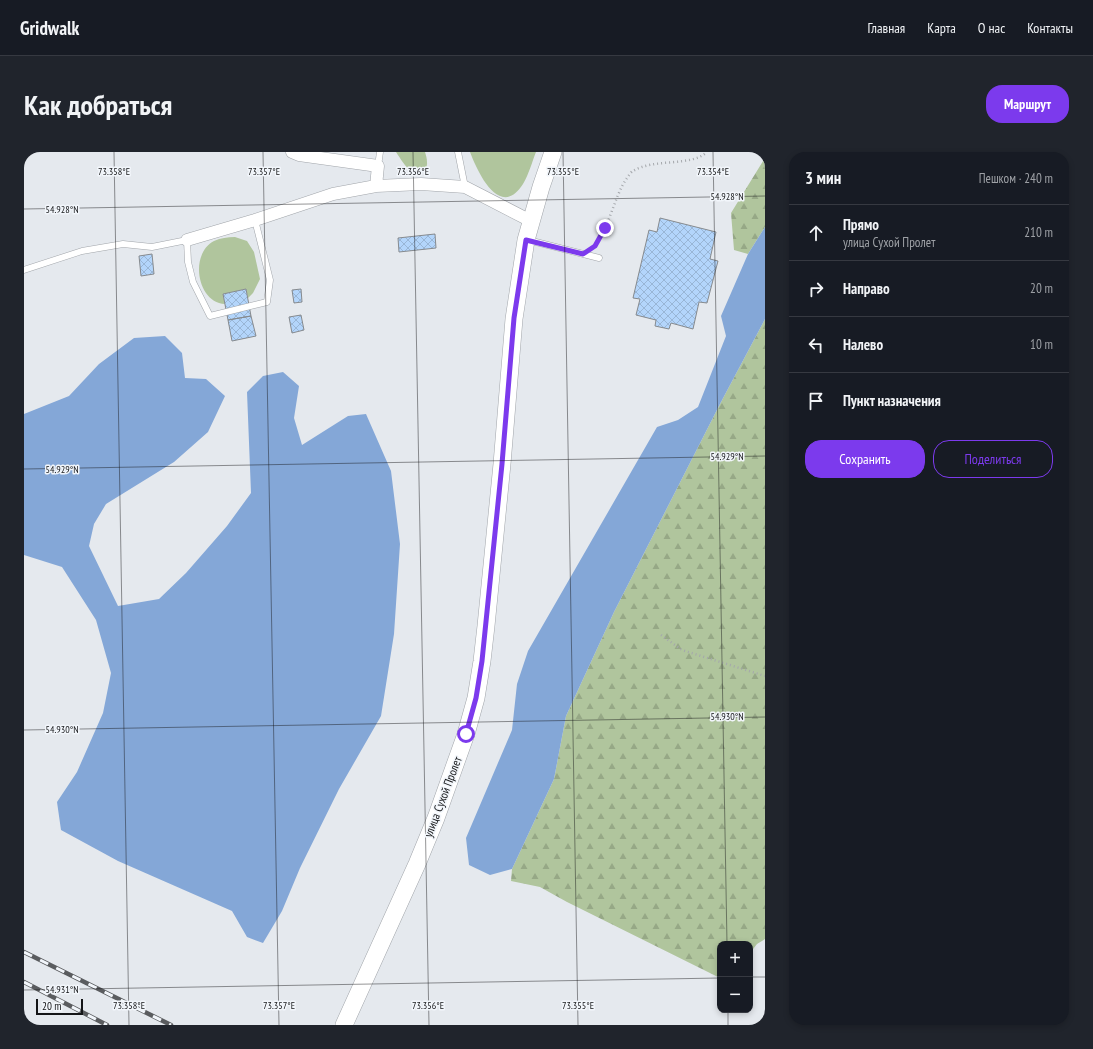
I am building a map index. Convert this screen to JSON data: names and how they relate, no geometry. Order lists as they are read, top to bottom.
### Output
{
  "streets": {
    "main road": ["улица Сухой Пролет"]
  },
  "scale_bar": "20 m",
  "page": {
    "header": "Gridwalk",
    "nav": [
      "Главная",
      "Карта",
      "О нас",
      "Контакты"
    ],
    "buttons": [
      "Маршрут",
      ["Сохранить", "Поделиться"]
    ],
    "title": "Как добраться",
    "heading": ["3 мин", "Пешком · 240 m"],
    "list": [
      ["Прямо", "улица Сухой Пролет", "210 m"],
      ["Направо", "20 m"],
      ["Налево", "10 m"],
      "Пункт назначения"
    ],
    "map_buttons": ["+", "−"],
    "scale": "20 m"
  },
  "coordinates": [
    "73.358°E",
    "73.357°E",
    "73.356°E",
    "73.355°E",
    "73.354°E",
    "54.928°N",
    "54.929°N",
    "54.930°N",
    "54.931°N"
  ]
}
